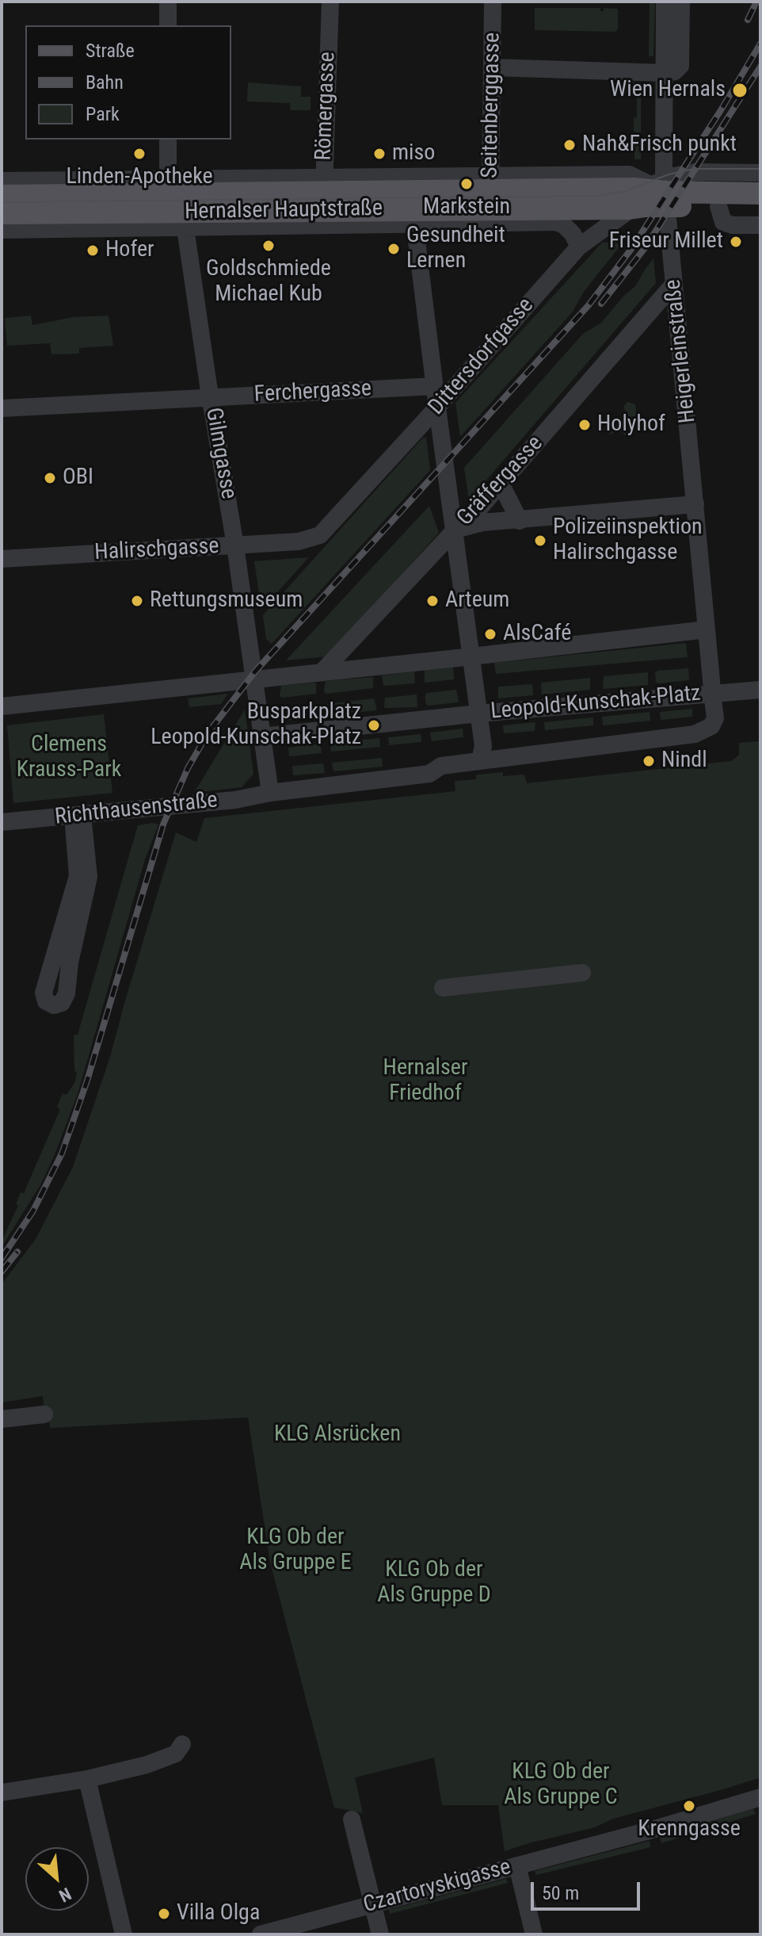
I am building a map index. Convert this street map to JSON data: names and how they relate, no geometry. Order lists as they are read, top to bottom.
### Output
{
  "streets": {
    "main road": ["Hernalser Hauptstraße"],
    "street": [
      "Seitenberggasse",
      "Römergasse",
      "Heigerleinstraße",
      "Dittersdorfgasse",
      "Ferchergasse",
      "Gilmgasse",
      "Gräffergasse",
      "Halirschgasse",
      "Leopold-Kunschak-Platz",
      "Richthausenstraße",
      "Czartoryskigasse"
    ]
  },
  "crossings": [
    ["Seitenberggasse", "Hernalser Hauptstraße"],
    ["Römergasse", "Hernalser Hauptstraße"],
    ["Hernalser Hauptstraße", "Heigerleinstraße"],
    ["Hernalser Hauptstraße", "Dittersdorfgasse"],
    ["Hernalser Hauptstraße", "Gilmgasse"],
    ["Hernalser Hauptstraße", "Leopold-Kunschak-Platz"],
    ["Heigerleinstraße", "Gräffergasse"],
    ["Heigerleinstraße", "Leopold-Kunschak-Platz"],
    ["Dittersdorfgasse", "Halirschgasse"],
    ["Dittersdorfgasse", "Leopold-Kunschak-Platz"],
    ["Ferchergasse", "Gilmgasse"],
    ["Ferchergasse", "Leopold-Kunschak-Platz"],
    ["Gilmgasse", "Halirschgasse"],
    ["Gräffergasse", "Leopold-Kunschak-Platz"],
    ["Leopold-Kunschak-Platz", "Richthausenstraße"]
  ],
  "parks": [
    "Clemens Krauss-Park",
    "Hernalser Friedhof",
    "KLG Alsrücken",
    "KLG Ob der Als Gruppe E",
    "KLG Ob der Als Gruppe D",
    "KLG Ob der Als Gruppe C"
  ],
  "places": [
    "Wien Hernals",
    "Nah&Frisch punkt",
    "Linden-Apotheke",
    "miso",
    "Markstein",
    "Friseur Millet",
    "Goldschmiede Michael Kub",
    "Gesundheit Lernen",
    "Hofer",
    "Holyhof",
    "OBI",
    "Polizeiinspektion Halirschgasse",
    "Rettungsmuseum",
    "Arteum",
    "AlsCafé",
    "Busparkplatz Leopold-Kunschak-Platz",
    "Nindl",
    "Krenngasse",
    "Villa Olga"
  ],
  "legend": ["Straße", "Bahn", "Park"],
  "scale_bar": "50 m",
  "north": "bottom right"
}
